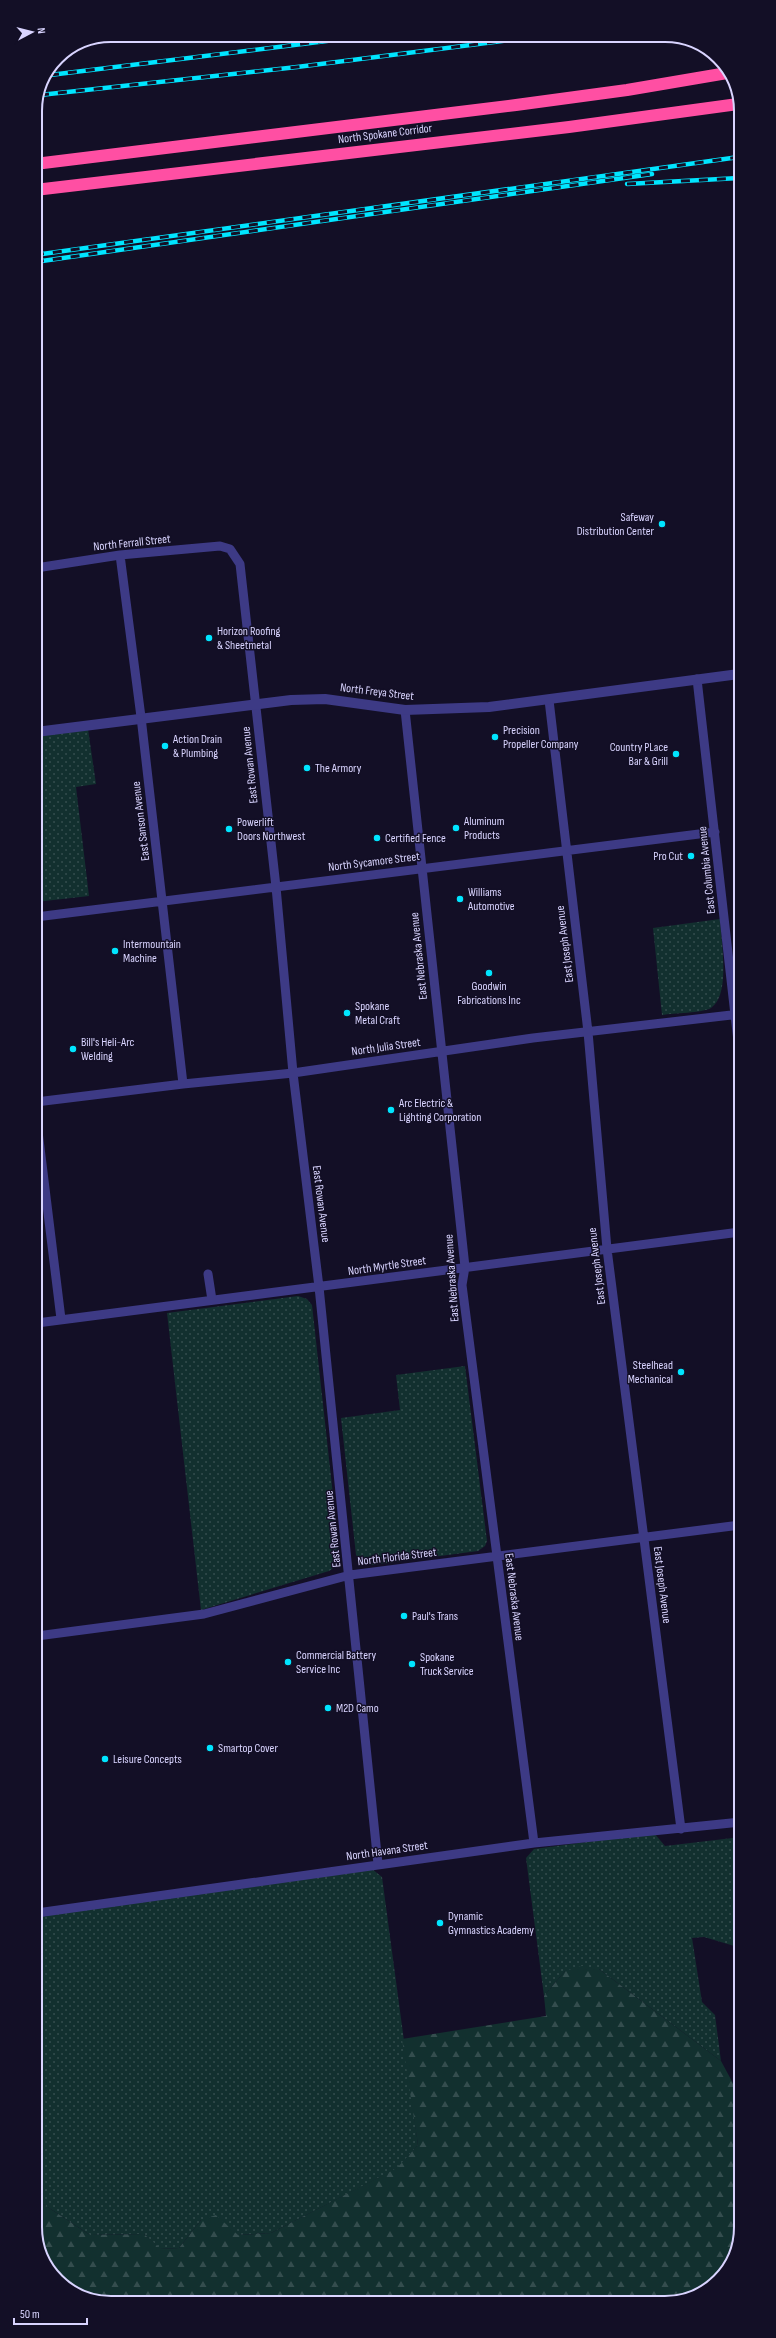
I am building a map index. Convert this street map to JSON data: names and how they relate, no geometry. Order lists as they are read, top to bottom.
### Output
{
  "streets": {
    "highway": ["North Spokane Corridor"],
    "street": [
      "North Ferrall Street",
      "North Freya Street",
      "East Rowan Avenue",
      "East Sanson Avenue",
      "North Sycamore Street",
      "East Columbia Avenue",
      "East Joseph Avenue",
      "East Nebraska Avenue",
      "North Julia Street",
      "North Myrtle Street",
      "North Florida Street",
      "North Havana Street"
    ]
  },
  "crossings": [
    ["North Ferrall Street", "East Rowan Avenue"],
    ["North Ferrall Street", "East Sanson Avenue"],
    ["North Freya Street", "East Rowan Avenue"],
    ["North Freya Street", "East Sanson Avenue"],
    ["North Freya Street", "East Columbia Avenue"],
    ["North Freya Street", "East Joseph Avenue"],
    ["North Freya Street", "East Nebraska Avenue"],
    ["East Rowan Avenue", "North Sycamore Street"],
    ["East Rowan Avenue", "North Julia Street"],
    ["East Rowan Avenue", "North Myrtle Street"],
    ["East Rowan Avenue", "North Florida Street"],
    ["East Rowan Avenue", "North Havana Street"],
    ["East Sanson Avenue", "North Sycamore Street"],
    ["East Sanson Avenue", "North Julia Street"],
    ["North Sycamore Street", "East Columbia Avenue"],
    ["North Sycamore Street", "East Joseph Avenue"],
    ["North Sycamore Street", "East Nebraska Avenue"],
    ["East Joseph Avenue", "North Julia Street"],
    ["East Joseph Avenue", "North Myrtle Street"],
    ["East Joseph Avenue", "North Florida Street"],
    ["East Joseph Avenue", "North Havana Street"],
    ["East Nebraska Avenue", "North Julia Street"],
    ["East Nebraska Avenue", "North Myrtle Street"],
    ["East Nebraska Avenue", "North Florida Street"],
    ["East Nebraska Avenue", "North Havana Street"]
  ],
  "places": [
    "Safeway Distribution Center",
    "Horizon Roofing & Sheetmetal",
    "Precision Propeller Company",
    "Action Drain & Plumbing",
    "Country PLace Bar & Grill",
    "The Armory",
    "Aluminum Products",
    "Powerlift Doors Northwest",
    "Certified Fence",
    "Pro Cut",
    "Williams Automotive",
    "Intermountain Machine",
    "Goodwin Fabrications Inc",
    "Spokane Metal Craft",
    "Bill's Heli-Arc Welding",
    "Arc Electric & Lighting Corporation",
    "Steelhead Mechanical",
    "Paul's Trans",
    "Commercial Battery Service Inc",
    "Spokane Truck Service",
    "M2D Camo",
    "Smartop Cover",
    "Leisure Concepts",
    "Dynamic Gymnastics Academy"
  ],
  "scale_bar": "50 m",
  "north": "right"
}
